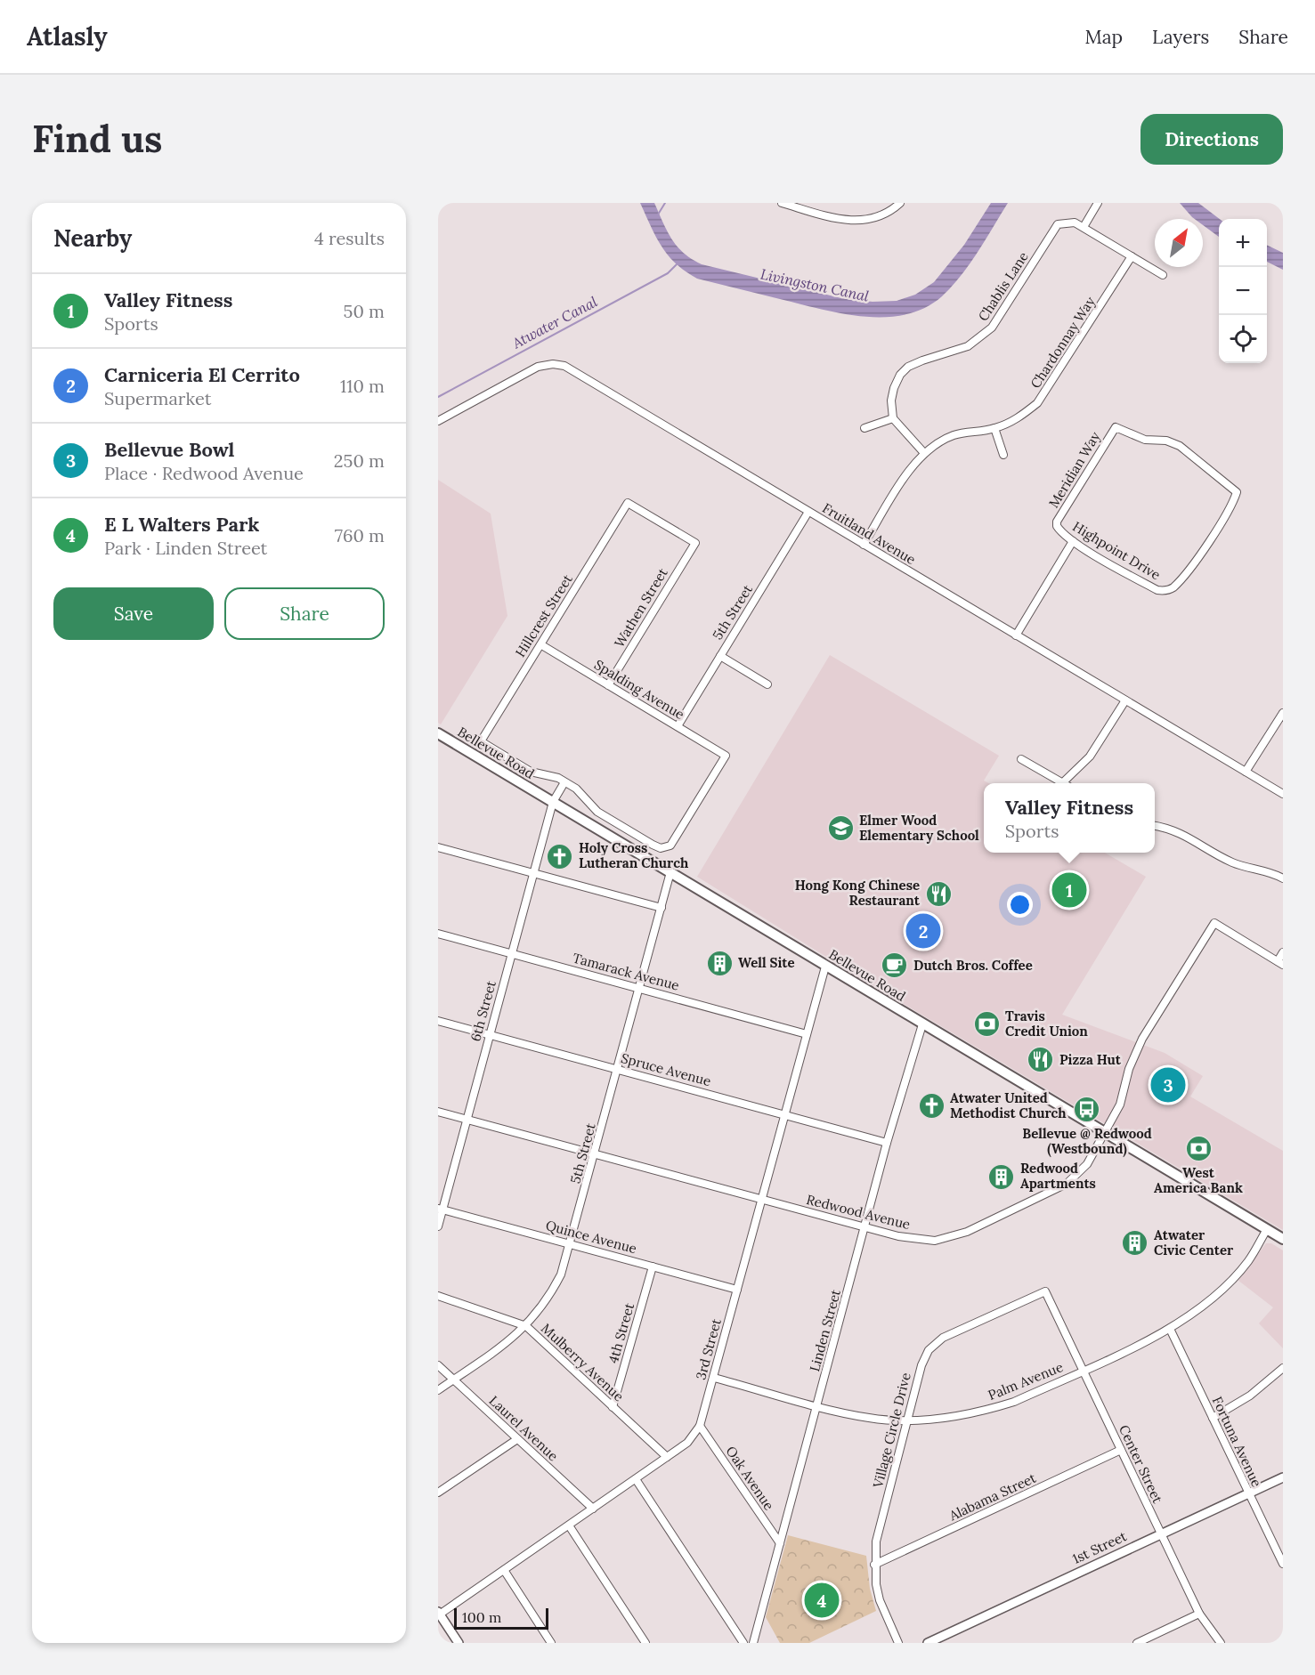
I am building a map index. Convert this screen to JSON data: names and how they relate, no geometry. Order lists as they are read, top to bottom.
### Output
{
  "streets": {
    "main road": ["Bellevue Road"],
    "street": [
      "Chablis Lane",
      "Chardonnay Way",
      "Meridian Way",
      "Fruitland Avenue",
      "Highpoint Drive",
      "Wathen Street",
      "5th Street",
      "Hillcrest Street",
      "Spalding Avenue",
      "Tamarack Avenue",
      "6th Street",
      "Spruce Avenue",
      "Redwood Avenue",
      "Quince Avenue",
      "Linden Street",
      "4th Street",
      "3rd Street",
      "Mulberry Avenue",
      "Palm Avenue",
      "Laurel Avenue",
      "Village Circle Drive",
      "Fortuna Avenue",
      "Center Street",
      "Oak Avenue",
      "Alabama Street",
      "1st Street"
    ]
  },
  "crossings": [
    ["Chardonnay Way", "Fruitland Avenue"],
    ["Meridian Way", "Highpoint Drive"],
    ["Fruitland Avenue", "5th Street"],
    ["Wathen Street", "Hillcrest Street"],
    ["Wathen Street", "Spalding Avenue"],
    ["5th Street", "Spalding Avenue"],
    ["5th Street", "Bellevue Road"],
    ["5th Street", "Tamarack Avenue"],
    ["5th Street", "Spruce Avenue"],
    ["5th Street", "Redwood Avenue"],
    ["5th Street", "Quince Avenue"],
    ["5th Street", "Mulberry Avenue"],
    ["5th Street", "Laurel Avenue"],
    ["Hillcrest Street", "Spalding Avenue"],
    ["Hillcrest Street", "6th Street"],
    ["Spalding Avenue", "6th Street"],
    ["Bellevue Road", "6th Street"],
    ["Bellevue Road", "Redwood Avenue"],
    ["Bellevue Road", "Linden Street"],
    ["Bellevue Road", "3rd Street"],
    ["Bellevue Road", "Palm Avenue"],
    ["Tamarack Avenue", "6th Street"],
    ["Tamarack Avenue", "3rd Street"],
    ["6th Street", "Spruce Avenue"],
    ["6th Street", "Redwood Avenue"],
    ["6th Street", "Quince Avenue"],
    ["Spruce Avenue", "Linden Street"],
    ["Spruce Avenue", "3rd Street"],
    ["Redwood Avenue", "Linden Street"],
    ["Redwood Avenue", "3rd Street"],
    ["Quince Avenue", "4th Street"],
    ["Quince Avenue", "3rd Street"],
    ["Linden Street", "Palm Avenue"],
    ["Linden Street", "Oak Avenue"],
    ["4th Street", "Mulberry Avenue"],
    ["3rd Street", "Mulberry Avenue"],
    ["3rd Street", "Palm Avenue"],
    ["3rd Street", "Laurel Avenue"],
    ["3rd Street", "Oak Avenue"],
    ["Palm Avenue", "Village Circle Drive"],
    ["Palm Avenue", "Fortuna Avenue"],
    ["Palm Avenue", "Center Street"],
    ["Village Circle Drive", "Center Street"],
    ["Village Circle Drive", "Alabama Street"],
    ["Fortuna Avenue", "1st Street"],
    ["Center Street", "Alabama Street"],
    ["Center Street", "1st Street"]
  ],
  "water": ["Livingston Canal", "Atwater Canal"],
  "places": {
    "school or university": ["Elmer Wood Elementary School"],
    "church": ["Holy Cross Lutheran Church", "Atwater United Methodist Church"],
    "restaurant": ["Hong Kong Chinese Restaurant", "Pizza Hut"],
    "building": ["Well Site", "Redwood Apartments", "Atwater Civic Center"],
    "cafe": ["Dutch Bros. Coffee"],
    "bank": ["Travis Credit Union", "West America Bank"],
    "bus stop": ["Bellevue @ Redwood (Westbound)"]
  },
  "scale_bar": "100 m",
  "north": "top right",
  "page": {
    "header": "Atlasly",
    "nav": ["Map", "Layers", "Share"],
    "buttons": [
      "Directions",
      ["Save", "Share"]
    ],
    "title": "Find us",
    "heading": ["Nearby", "4 results"],
    "map_buttons": ["+", "−"],
    "list": [
      {
        "mark": "1",
        "name": "Valley Fitness",
        "note": "Sports",
        "value": "50 m"
      },
      {
        "mark": "2",
        "name": "Carniceria El Cerrito",
        "note": "Supermarket",
        "value": "110 m"
      },
      {
        "mark": "3",
        "name": "Bellevue Bowl",
        "note": "Place · Redwood Avenue",
        "value": "250 m"
      },
      {
        "mark": "4",
        "name": "E L Walters Park",
        "note": "Park · Linden Street",
        "value": "760 m"
      }
    ],
    "popup": ["Valley Fitness", "Sports"],
    "pins": [
      "1",
      "2",
      "3",
      "4"
    ],
    "scale": "100 m"
  }
}
